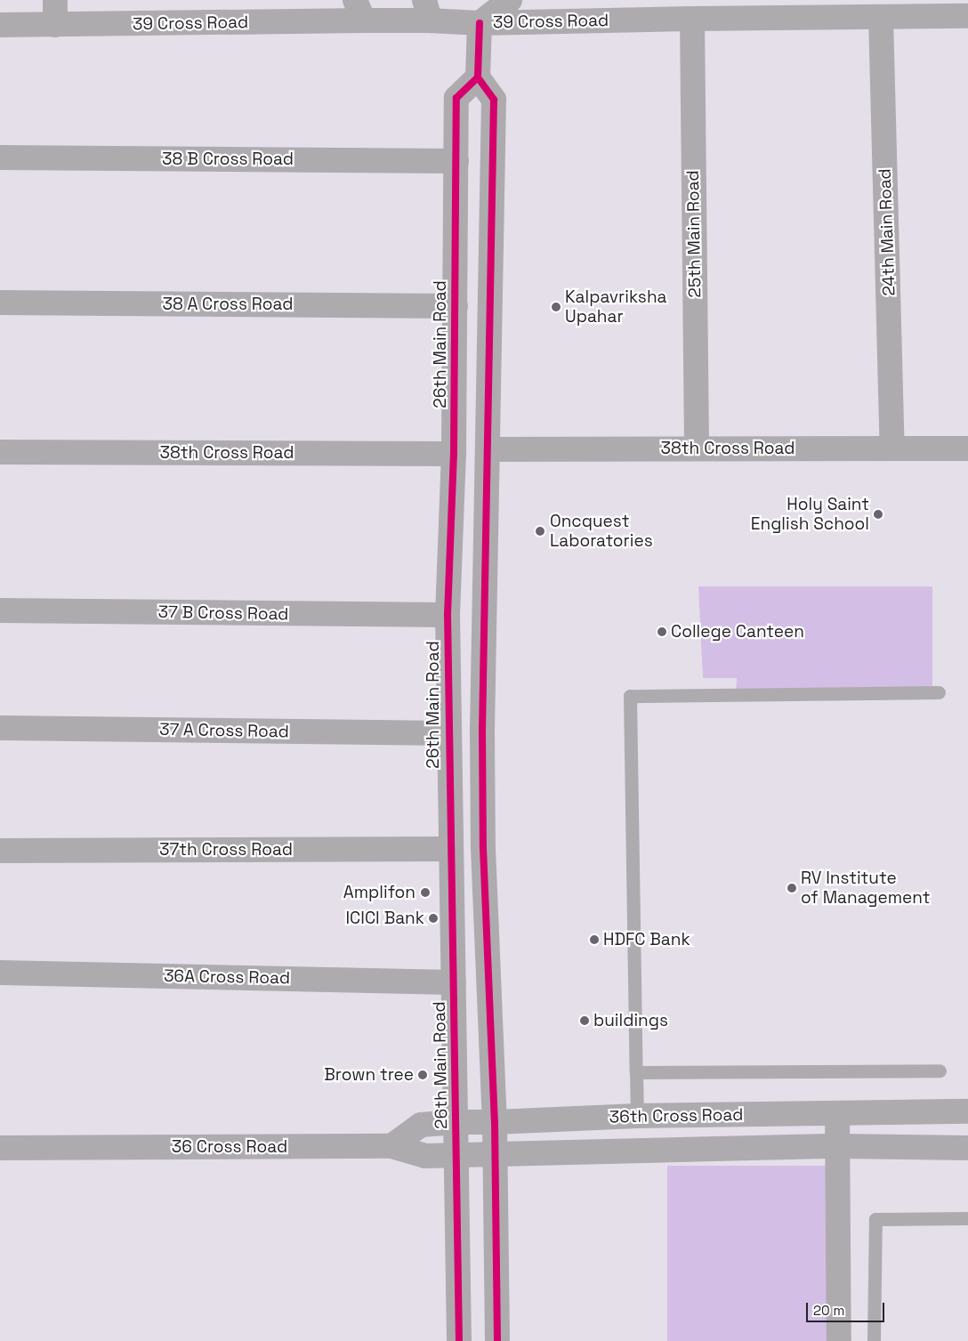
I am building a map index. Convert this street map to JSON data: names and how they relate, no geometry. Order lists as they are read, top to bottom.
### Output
{
  "streets": {
    "street": [
      "39 Cross Road",
      "38 B Cross Road",
      "24th Main Road",
      "25th Main Road",
      "38 A Cross Road",
      "26th Main Road",
      "38th Cross Road",
      "37 B Cross Road",
      "37 A Cross Road",
      "37th Cross Road",
      "36A Cross Road",
      "36th Cross Road",
      "36 Cross Road"
    ]
  },
  "crossings": [
    ["39 Cross Road", "24th Main Road"],
    ["39 Cross Road", "25th Main Road"],
    ["38 B Cross Road", "26th Main Road"],
    ["24th Main Road", "38th Cross Road"],
    ["25th Main Road", "38th Cross Road"],
    ["38 A Cross Road", "26th Main Road"],
    ["26th Main Road", "38th Cross Road"],
    ["26th Main Road", "37 B Cross Road"],
    ["26th Main Road", "37 A Cross Road"],
    ["26th Main Road", "37th Cross Road"],
    ["26th Main Road", "36A Cross Road"],
    ["26th Main Road", "36th Cross Road"],
    ["26th Main Road", "36 Cross Road"],
    ["36th Cross Road", "36 Cross Road"]
  ],
  "places": [
    "Kalpavriksha Upahar",
    "Holy Saint English School",
    "Oncquest Laboratories",
    "College Canteen",
    "RV Institute of Management",
    "Amplifon",
    "ICICI Bank",
    "HDFC Bank",
    "buildings",
    "Brown tree"
  ],
  "scale_bar": "20 m"
}
